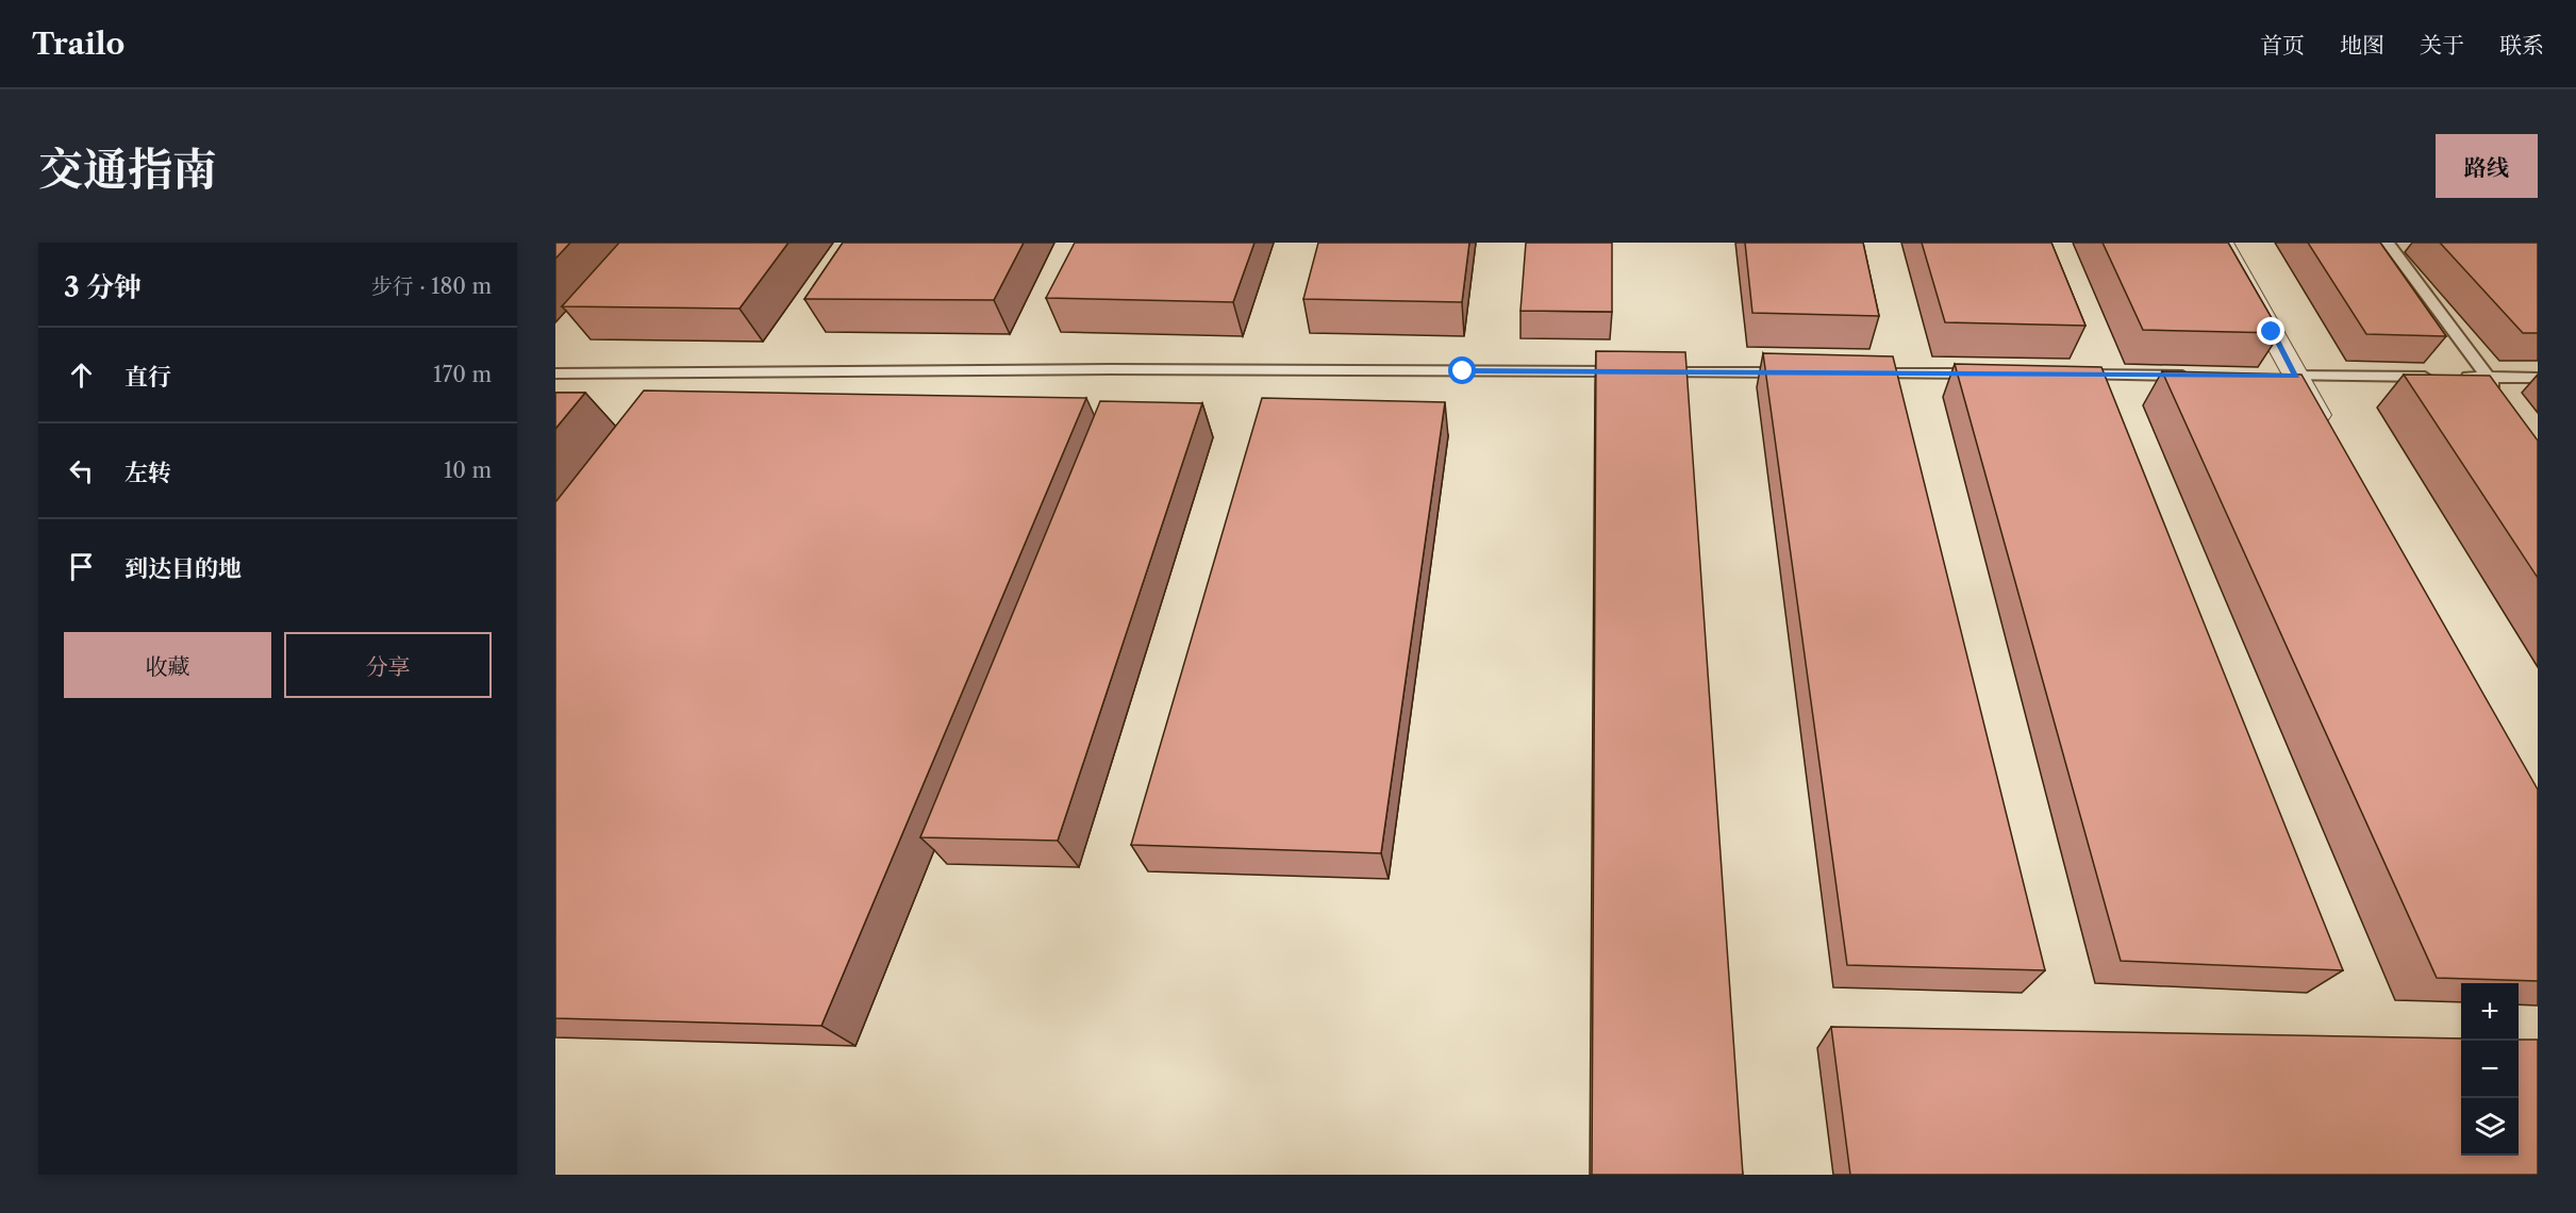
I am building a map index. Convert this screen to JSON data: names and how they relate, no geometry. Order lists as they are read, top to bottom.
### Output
{
  "page": {
    "header": "Trailo",
    "nav": [
      "首页",
      "地图",
      "关于",
      "联系"
    ],
    "title": "交通指南",
    "buttons": [
      "路线",
      ["收藏", "分享"]
    ],
    "heading": ["3 分钟", "步行 · 180 m"],
    "list": [
      ["直行", "170 m"],
      ["左转", "10 m"],
      "到达目的地"
    ],
    "map_buttons": ["+", "−"]
  }
}
